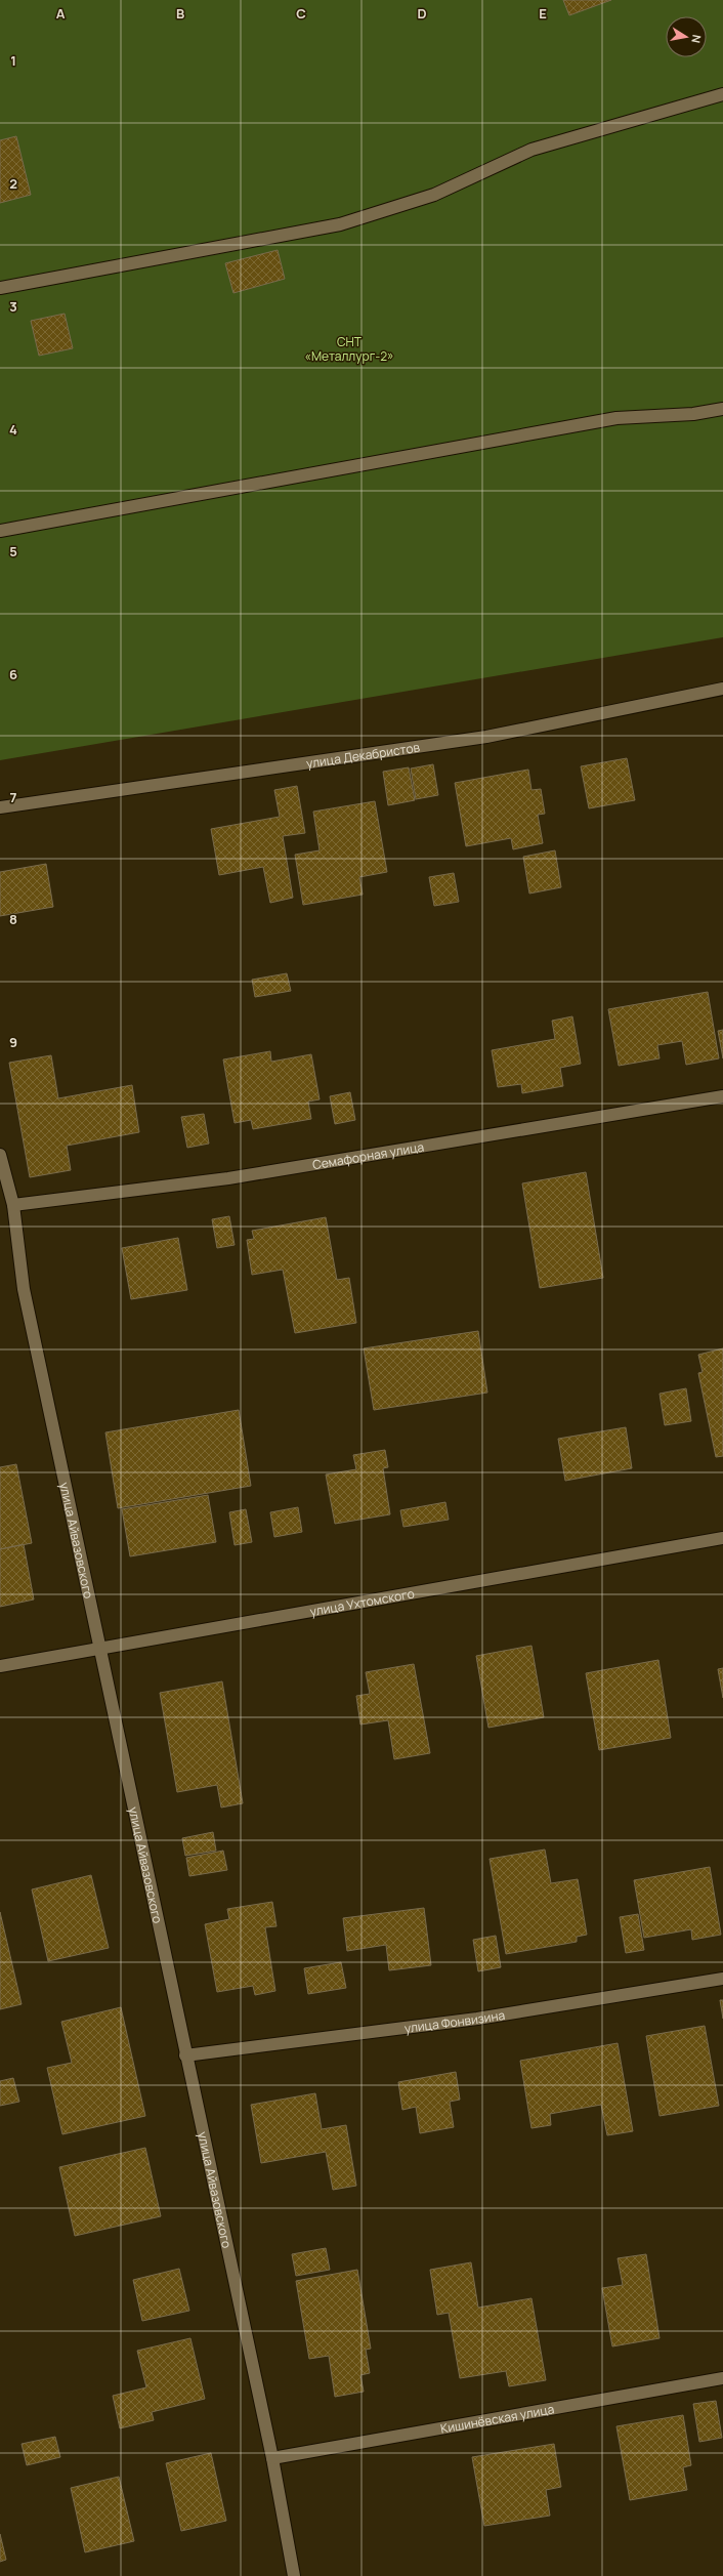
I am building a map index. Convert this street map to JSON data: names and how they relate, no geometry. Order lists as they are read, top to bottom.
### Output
{
  "streets": {
    "street": [
      "улица Декабристов",
      "Семафорная улица",
      "улица Айвазовского",
      "улица Ухтомского",
      "улица Фонвизина",
      "Кишинёвская улица"
    ]
  },
  "crossings": [
    ["Семафорная улица", "улица Айвазовского"],
    ["улица Айвазовского", "улица Ухтомского"],
    ["улица Айвазовского", "улица Фонвизина"],
    ["улица Айвазовского", "Кишинёвская улица"]
  ],
  "parks": ["СНТ «Металлург-2»"],
  "north": "right",
  "grid": {
    "columns": [
      "A",
      "B",
      "C",
      "D",
      "E"
    ],
    "rows": [
      "1",
      "2",
      "3",
      "4",
      "5",
      "6",
      "7",
      "8",
      "9"
    ]
  }
}
